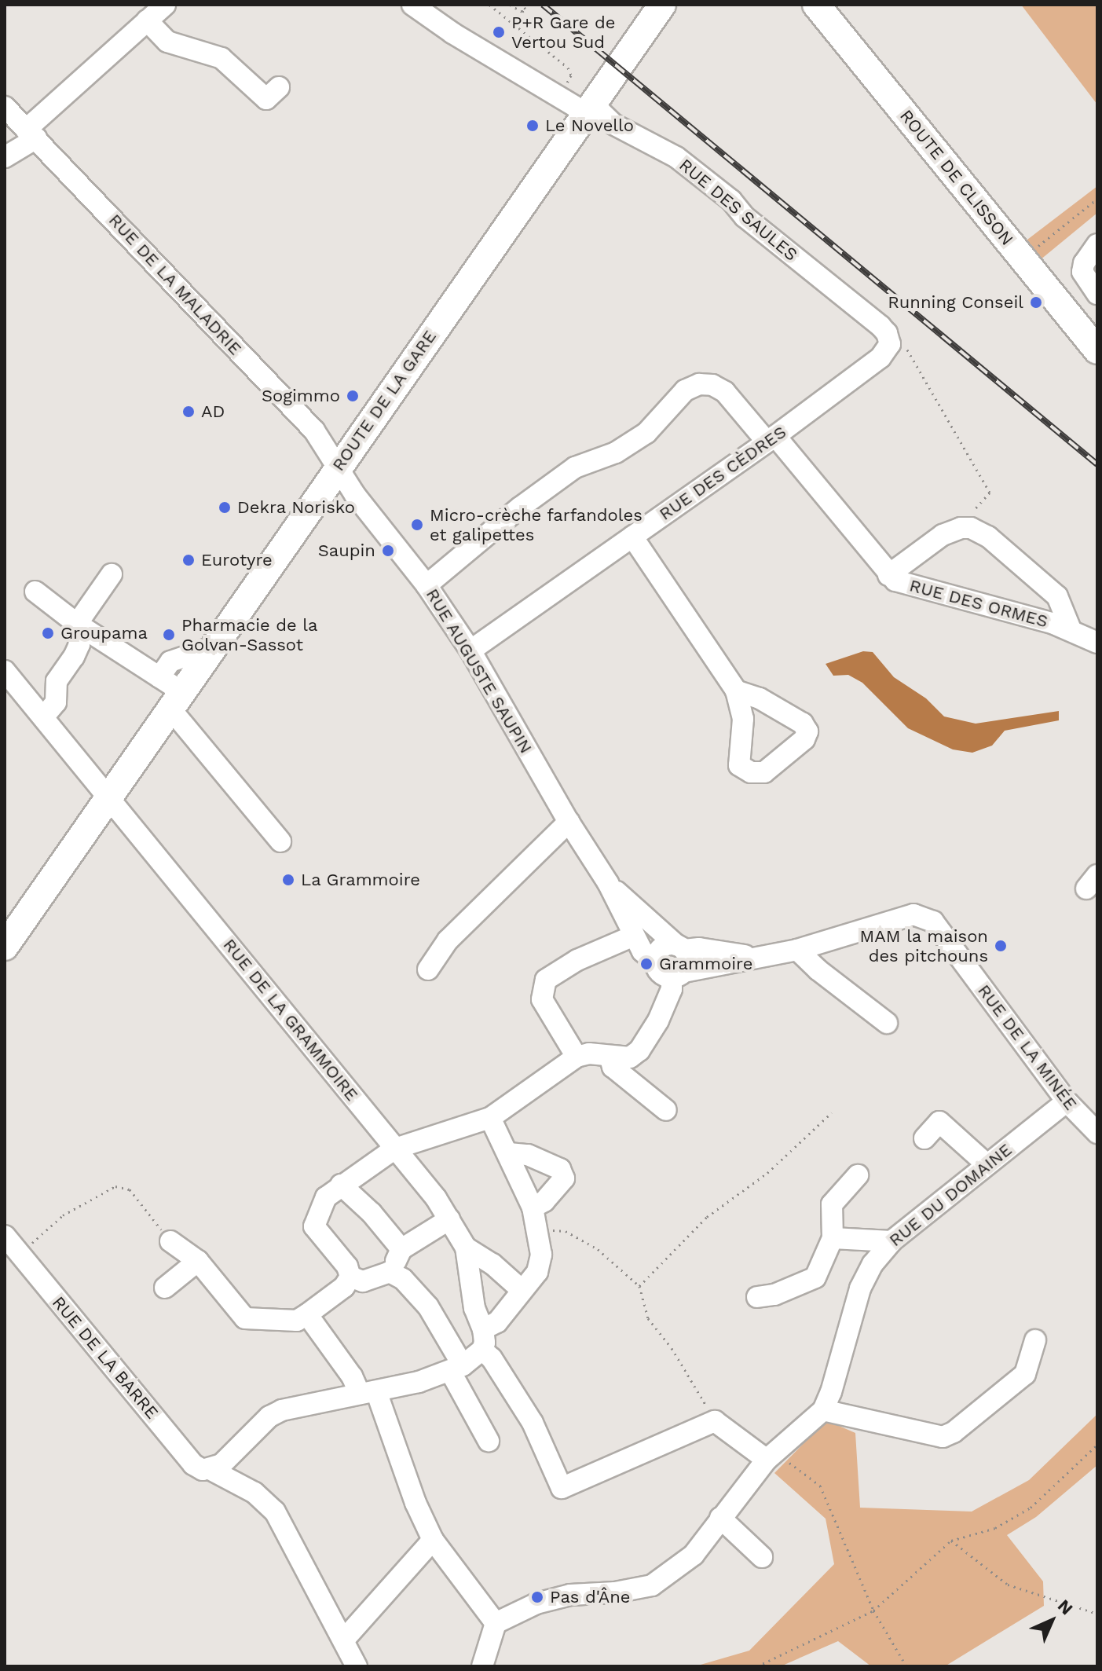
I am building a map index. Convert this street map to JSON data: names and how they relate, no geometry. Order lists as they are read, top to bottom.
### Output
{
  "streets": {
    "main road": ["ROUTE DE CLISSON", "ROUTE DE LA GARE"],
    "street": [
      "RUE DES SAULES",
      "RUE DE LA MALADRIE",
      "RUE DES CÈDRES",
      "RUE DES ORMES",
      "RUE AUGUSTE SAUPIN",
      "RUE DE LA GRAMMOIRE",
      "RUE DE LA MINÉE",
      "RUE DU DOMAINE",
      "RUE DE LA BARRE"
    ]
  },
  "crossings": [
    ["RUE DES SAULES", "ROUTE DE LA GARE"],
    ["RUE DES SAULES", "RUE DES CÈDRES"],
    ["RUE DE LA MALADRIE", "ROUTE DE LA GARE"],
    ["RUE DE LA MALADRIE", "RUE AUGUSTE SAUPIN"],
    ["ROUTE DE LA GARE", "RUE AUGUSTE SAUPIN"],
    ["ROUTE DE LA GARE", "RUE DE LA GRAMMOIRE"],
    ["RUE DES CÈDRES", "RUE DES ORMES"],
    ["RUE DES CÈDRES", "RUE AUGUSTE SAUPIN"],
    ["RUE DES ORMES", "RUE AUGUSTE SAUPIN"],
    ["RUE AUGUSTE SAUPIN", "RUE DE LA MINÉE"],
    ["RUE DE LA MINÉE", "RUE DU DOMAINE"]
  ],
  "places": [
    "P+R Gare de Vertou Sud",
    "Le Novello",
    "Running Conseil",
    "Sogimmo",
    "AD",
    "Dekra Norisko",
    "Micro-crèche farfandoles et galipettes",
    "Saupin",
    "Eurotyre",
    "Groupama",
    "Pharmacie de la Golvan-Sassot",
    "La Grammoire",
    "MAM la maison des pitchouns",
    "Grammoire",
    "Pas d'Âne"
  ],
  "north": "top right"
}
